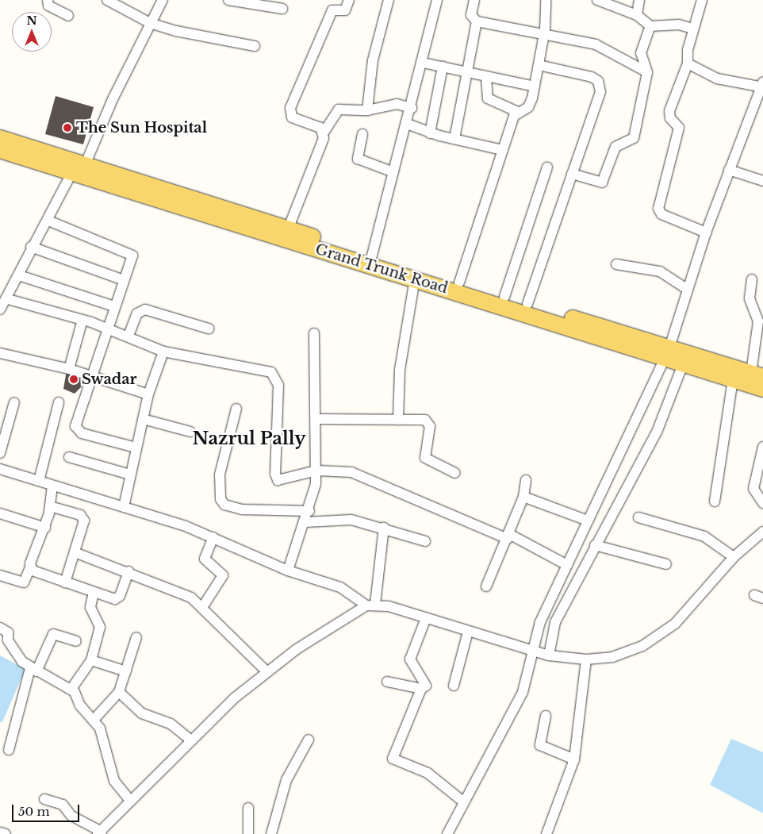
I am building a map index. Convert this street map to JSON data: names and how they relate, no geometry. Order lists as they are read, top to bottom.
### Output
{
  "streets": {
    "main road": ["Grand Trunk Road"]
  },
  "districts": ["Nazrul Pally"],
  "places": ["The Sun Hospital", "Swadar"],
  "scale_bar": "50 m",
  "north": "top"
}
